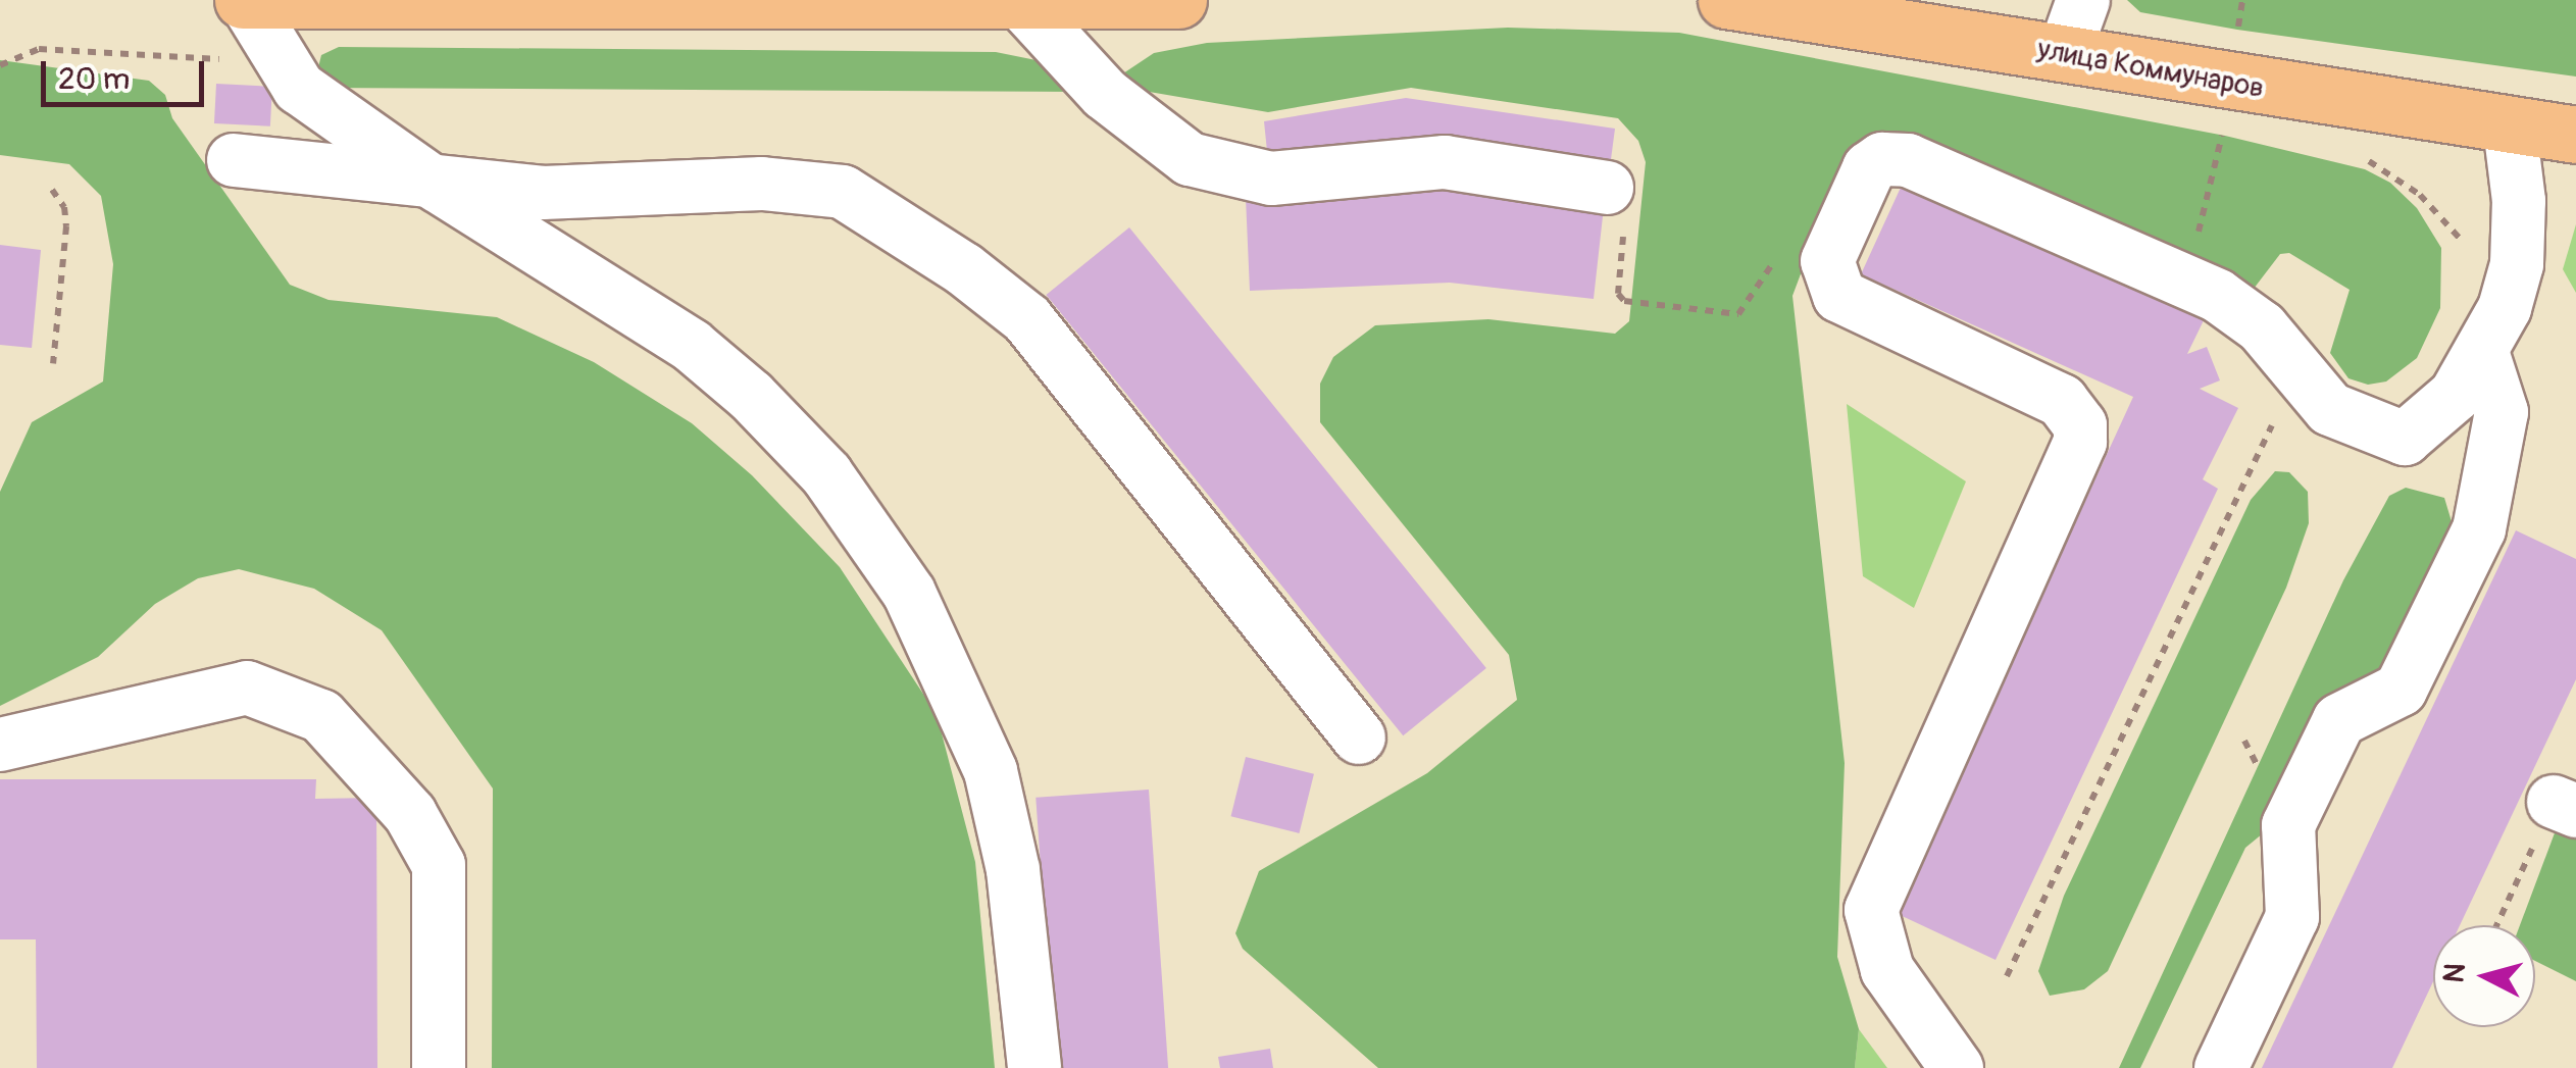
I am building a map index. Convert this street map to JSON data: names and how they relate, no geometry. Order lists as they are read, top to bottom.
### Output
{
  "streets": {
    "main road": ["улица Коммунаров"]
  },
  "scale_bar": "20 m",
  "north": "left"
}
